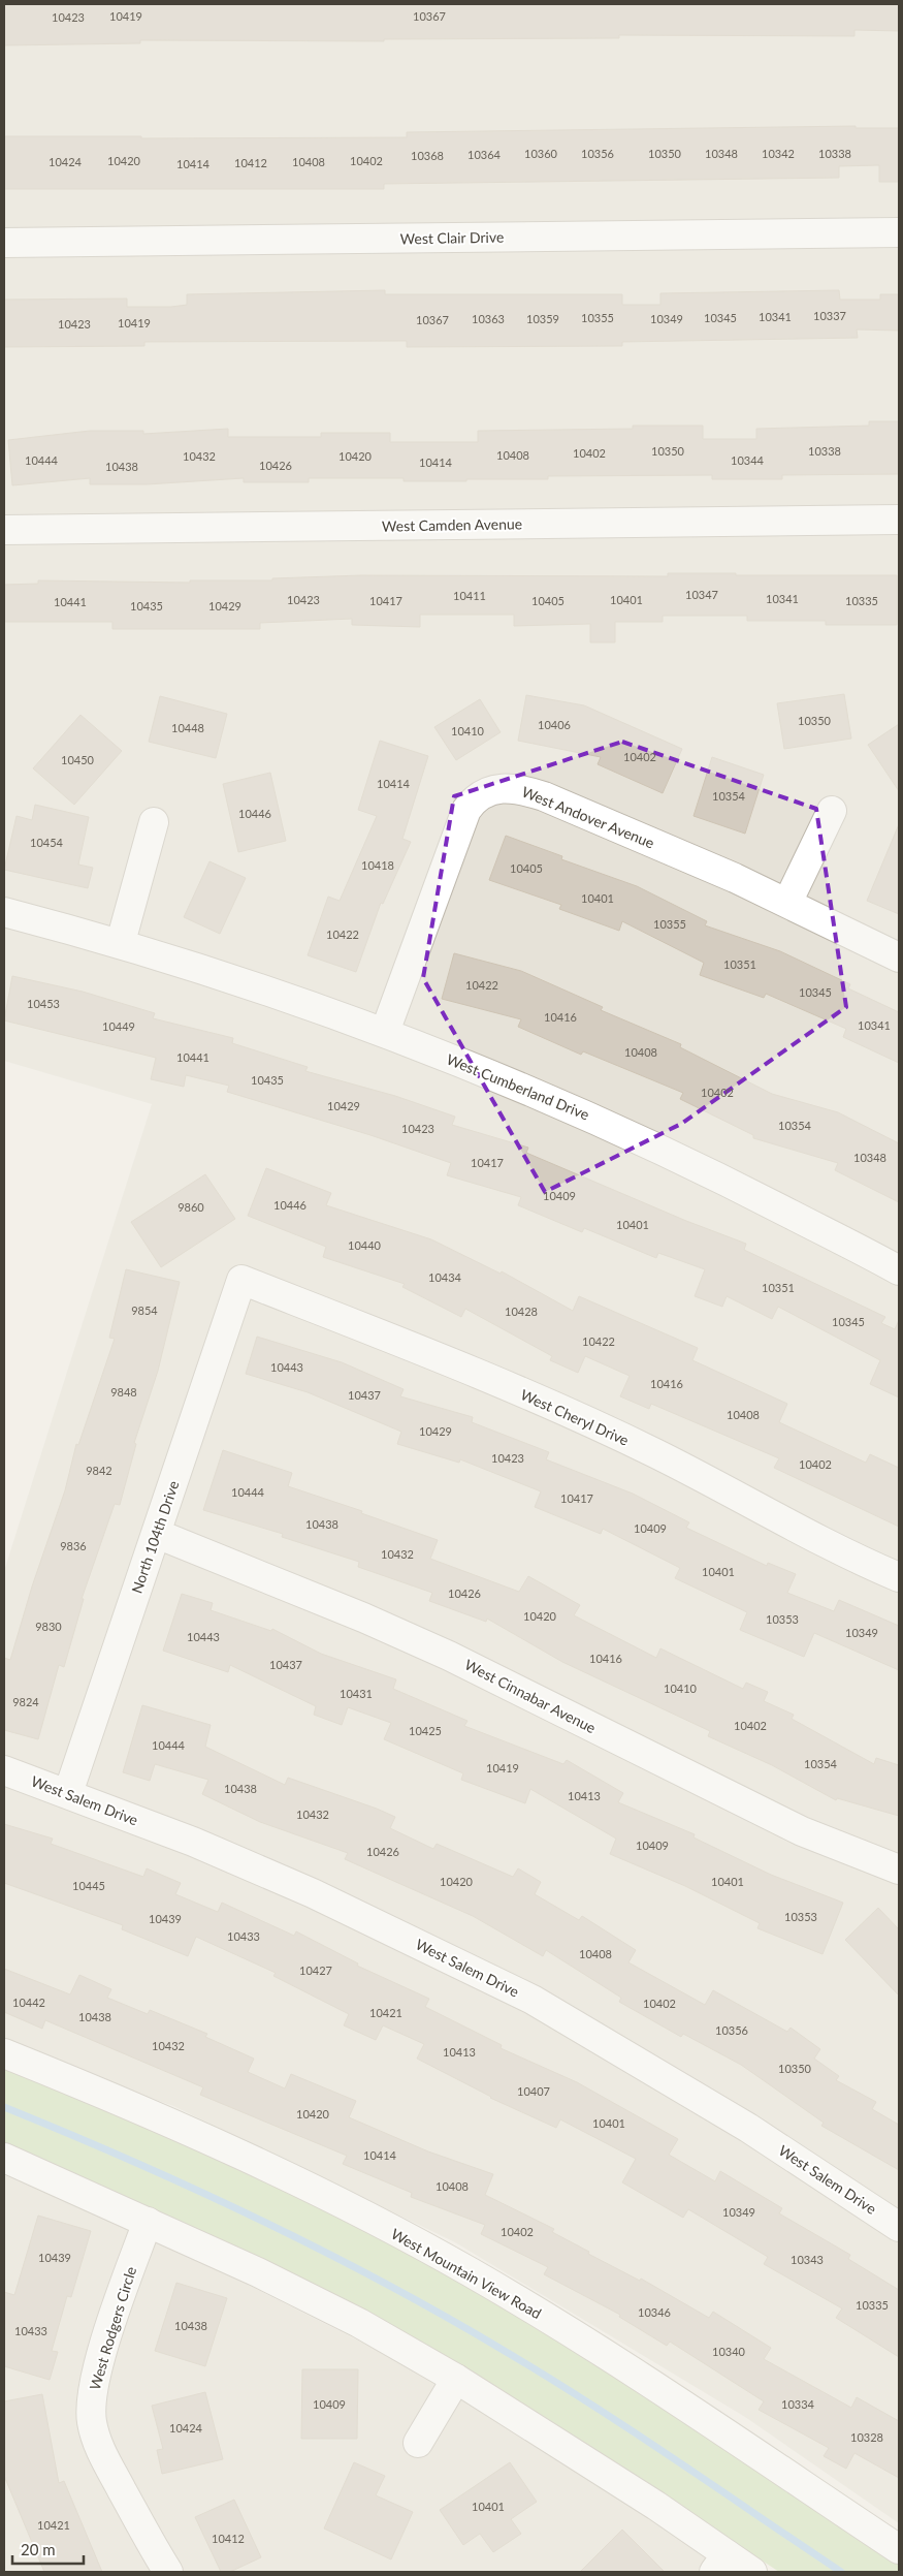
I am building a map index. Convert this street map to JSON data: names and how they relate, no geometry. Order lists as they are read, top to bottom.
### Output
{
  "streets": {
    "street": [
      "West Clair Drive",
      "West Camden Avenue",
      "West Andover Avenue",
      "West Cumberland Drive",
      "West Cheryl Drive",
      "North 104th Drive",
      "West Cinnabar Avenue",
      "West Salem Drive",
      "West Mountain View Road",
      "West Rodgers Circle"
    ]
  },
  "crossings": [
    ["West Andover Avenue", "West Cumberland Drive"],
    ["West Cheryl Drive", "North 104th Drive"],
    ["North 104th Drive", "West Cinnabar Avenue"],
    ["North 104th Drive", "West Salem Drive"]
  ],
  "house_numbers": [
    "10419",
    "10367",
    "10423",
    "10360",
    "10356",
    "10350",
    "10348",
    "10342",
    "10338",
    "10364",
    "10368",
    "10420",
    "10402",
    "10424",
    "10408",
    "10412",
    "10414",
    "10337",
    "10341",
    "10355",
    "10345",
    "10363",
    "10359",
    "10349",
    "10367",
    "10419",
    "10423",
    "10350",
    "10338",
    "10402",
    "10408",
    "10432",
    "10420",
    "10444",
    "10344",
    "10414",
    "10426",
    "10438",
    "10347",
    "10411",
    "10341",
    "10423",
    "10401",
    "10417",
    "10405",
    "10335",
    "10441",
    "10435",
    "10429",
    "10350",
    "10406",
    "10448",
    "10410",
    "10402",
    "10450",
    "10414",
    "10354",
    "10446",
    "10454",
    "10418",
    "10405",
    "10401",
    "10355",
    "10422",
    "10351",
    "10422",
    "10345",
    "10453",
    "10416",
    "10341",
    "10449",
    "10408",
    "10441",
    "10435",
    "10402",
    "10429",
    "10354",
    "10423",
    "10348",
    "10417",
    "10409",
    "10446",
    "9860",
    "10401",
    "10440",
    "10434",
    "10351",
    "9854",
    "10428",
    "10345",
    "10422",
    "10443",
    "10416",
    "9848",
    "10437",
    "10408",
    "10429",
    "10423",
    "10402",
    "9842",
    "10444",
    "10417",
    "10438",
    "10409",
    "9836",
    "10432",
    "10401",
    "10426",
    "10420",
    "10353",
    "9830",
    "10349",
    "10443",
    "10416",
    "10437",
    "10410",
    "10431",
    "9824",
    "10402",
    "10425",
    "10444",
    "10354",
    "10419",
    "10438",
    "10413",
    "10432",
    "10409",
    "10426",
    "10420",
    "10401",
    "10445",
    "10353",
    "10439",
    "10433",
    "10408",
    "10427",
    "10442",
    "10402",
    "10421",
    "10438",
    "10356",
    "10432",
    "10413",
    "10350",
    "10407",
    "10420",
    "10401",
    "10414",
    "10408",
    "10349",
    "10402",
    "10439",
    "10343",
    "10335",
    "10346",
    "10438",
    "10433",
    "10340",
    "10409",
    "10334",
    "10424",
    "10328",
    "10401",
    "10421",
    "10412"
  ],
  "scale_bar": "20 m"
}
